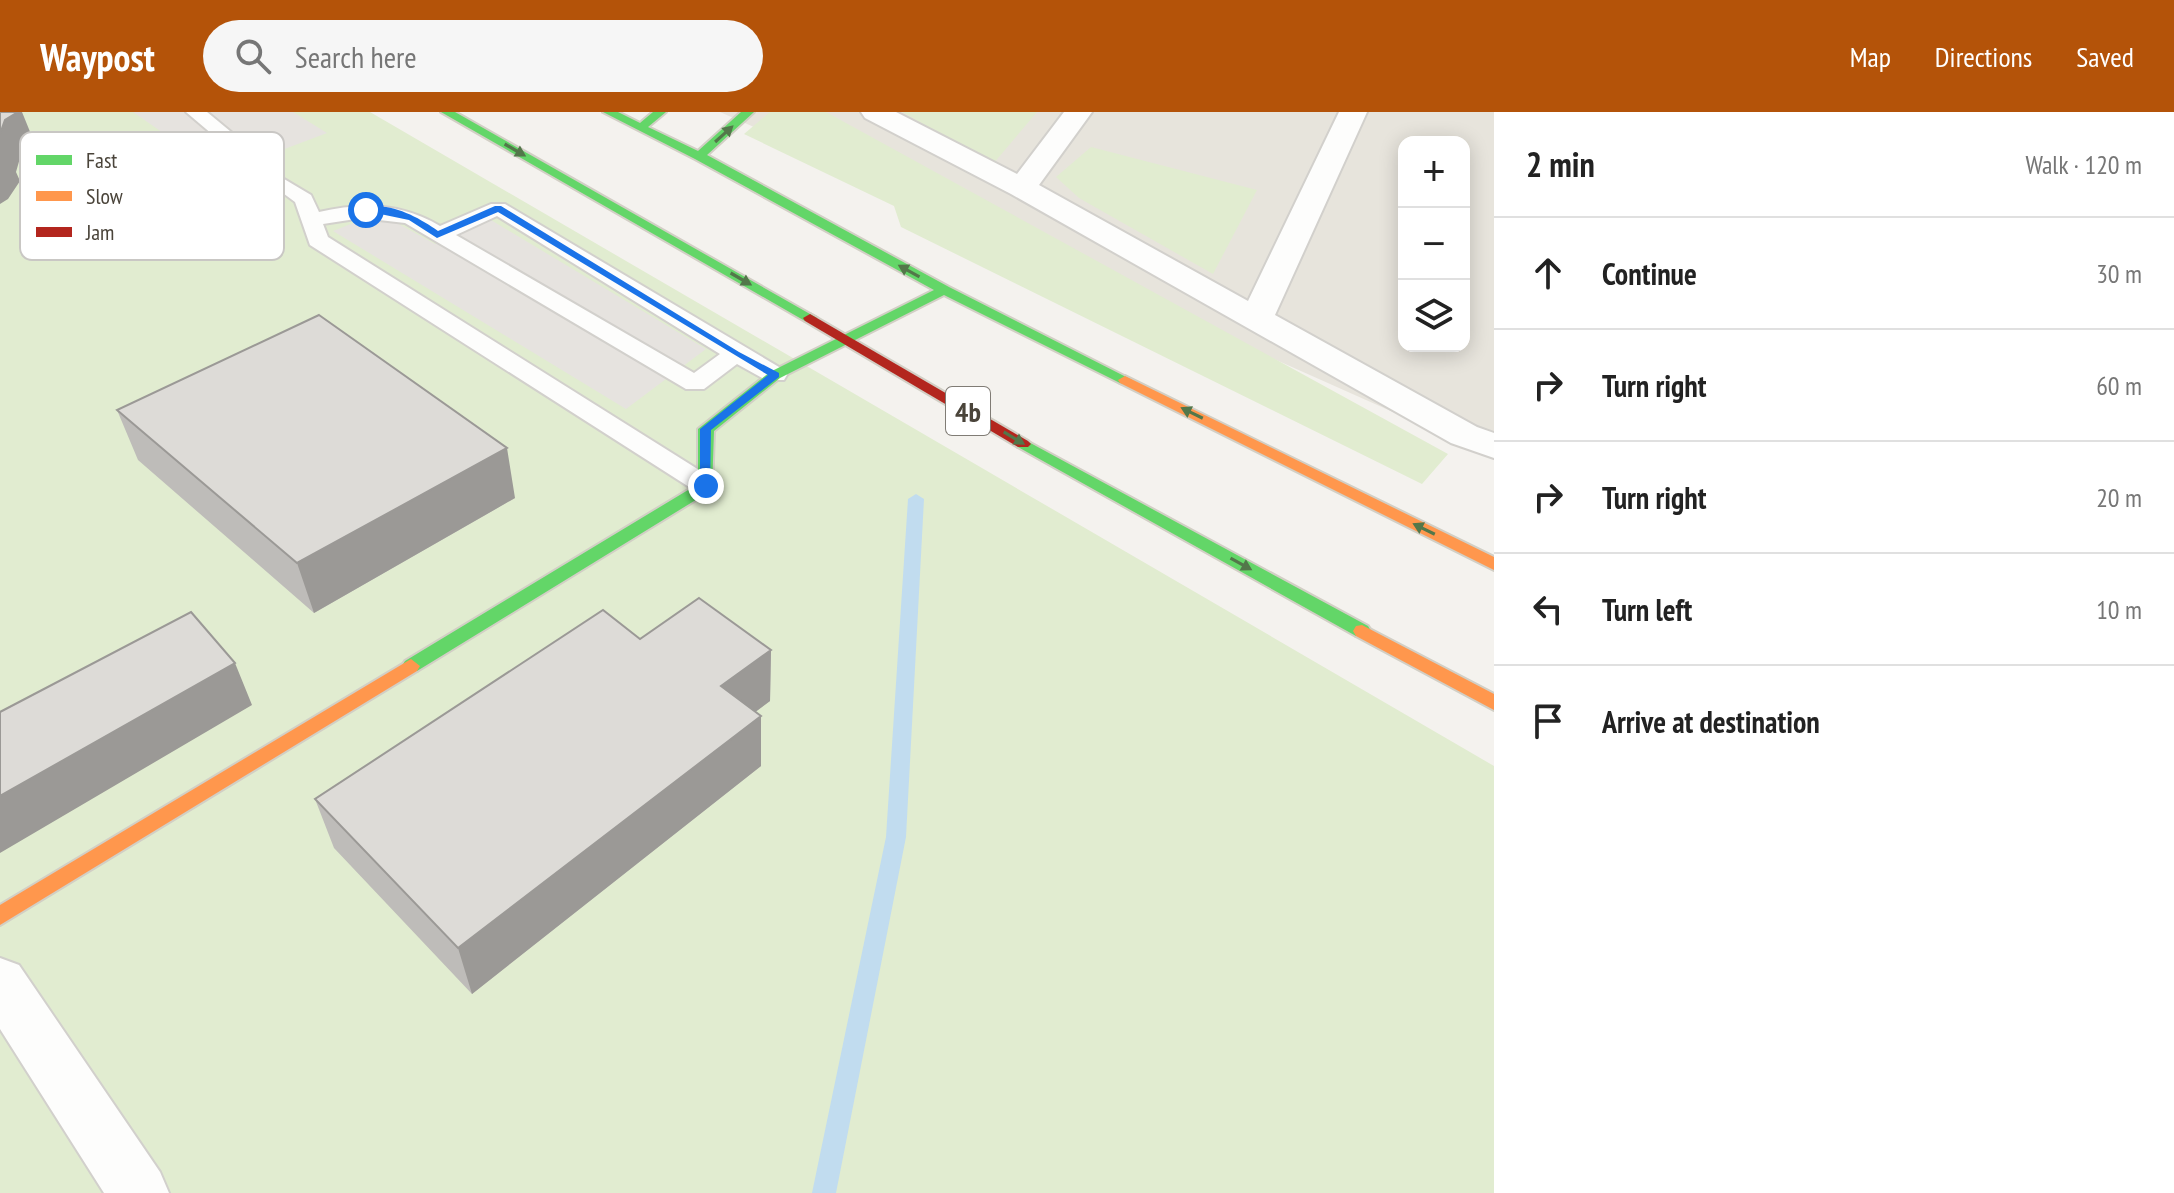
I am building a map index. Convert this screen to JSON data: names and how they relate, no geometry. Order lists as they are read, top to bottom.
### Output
{
  "streets": {
    "main road": ["4b"]
  },
  "legend": ["Fast", "Slow", "Jam"],
  "page": {
    "header": "Waypost",
    "search": "Search here",
    "nav": ["Map", "Directions", "Saved"],
    "heading": ["2 min", "Walk · 120 m"],
    "map_buttons": ["+", "−"],
    "list": [
      ["Continue", "30 m"],
      ["Turn right", "60 m"],
      ["Turn right", "20 m"],
      ["Turn left", "10 m"],
      "Arrive at destination"
    ]
  }
}
